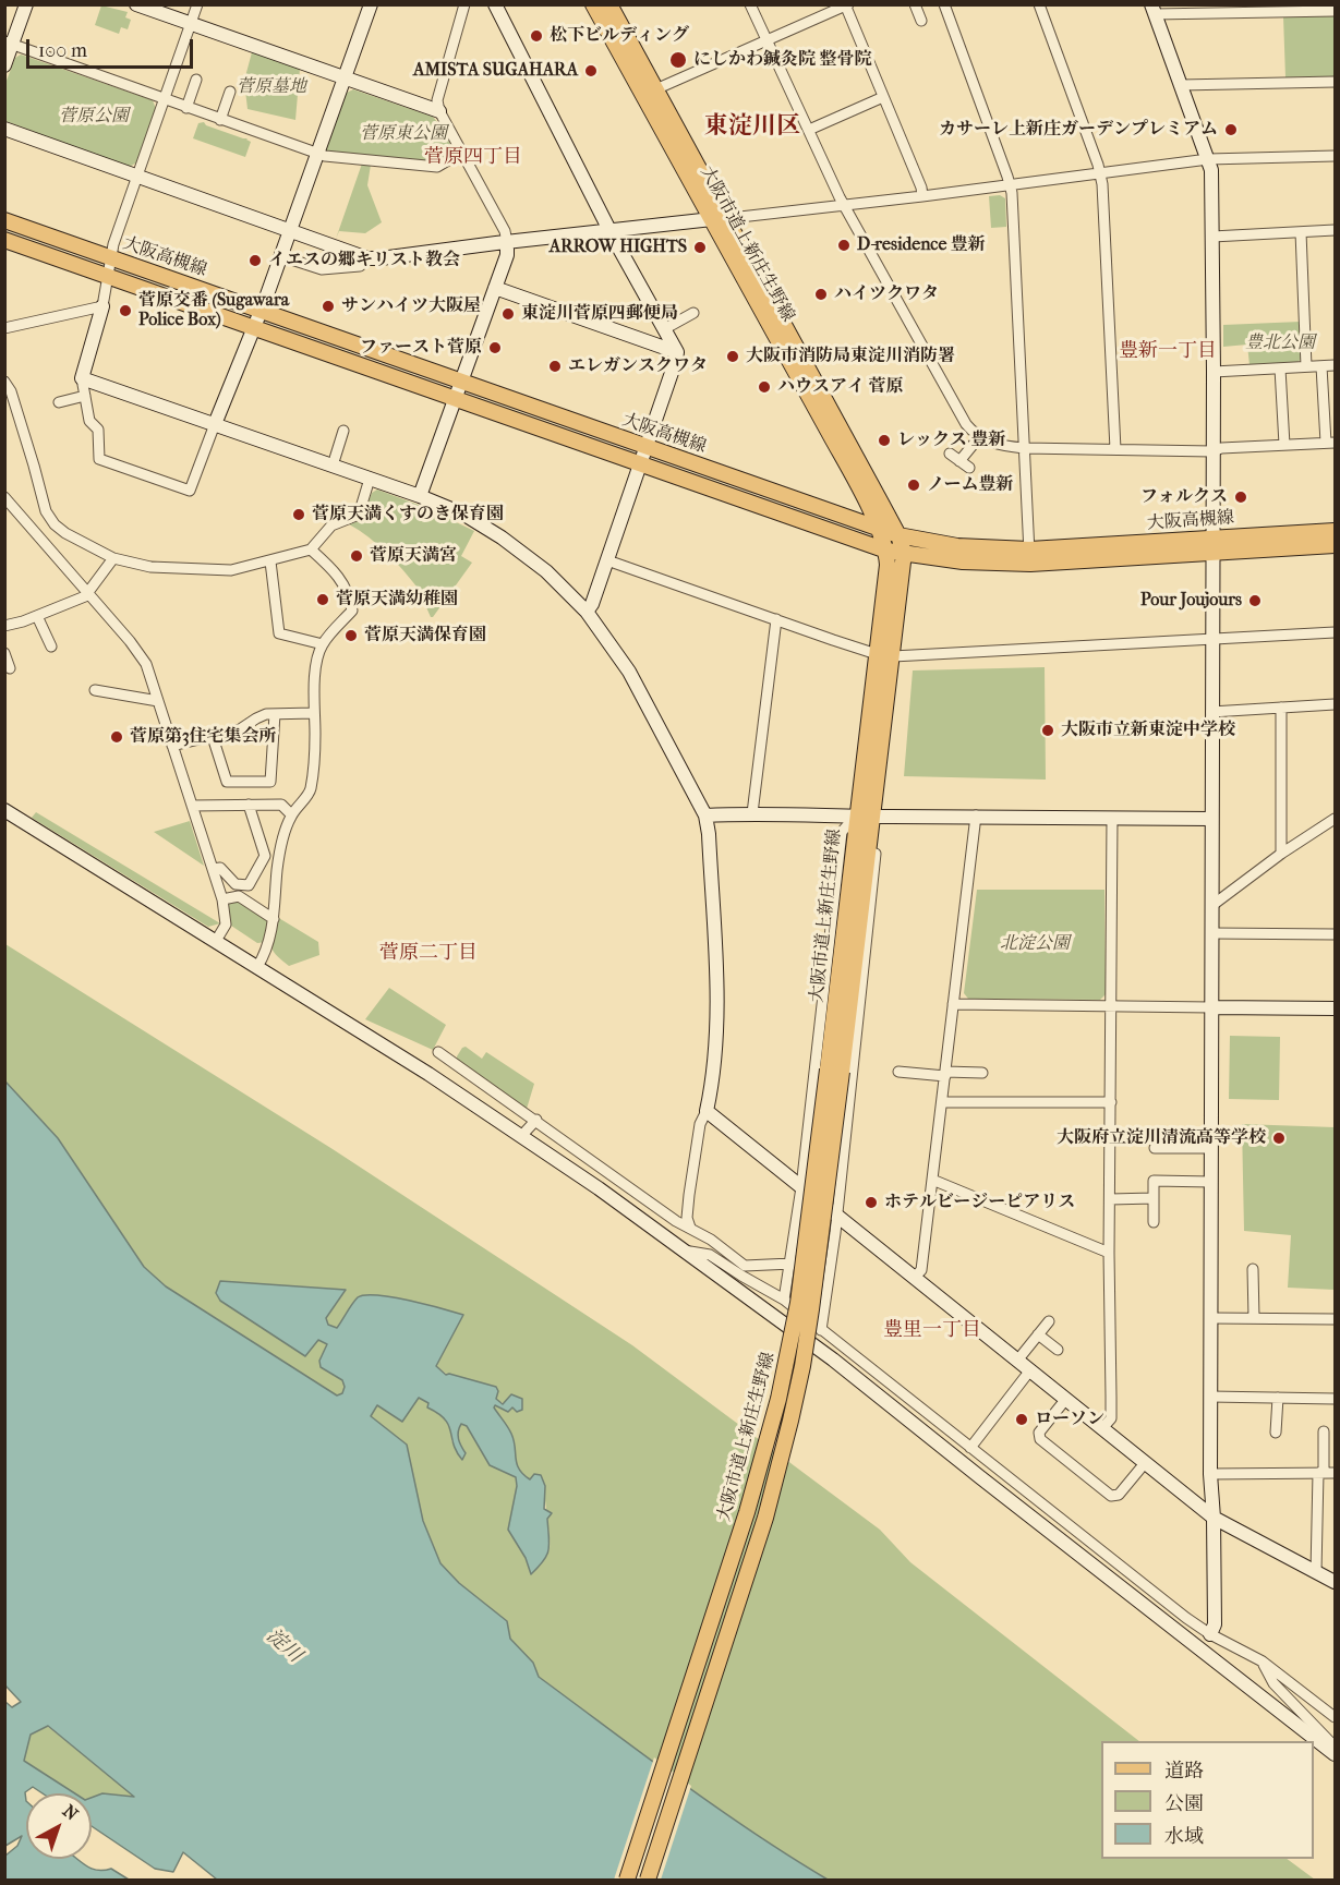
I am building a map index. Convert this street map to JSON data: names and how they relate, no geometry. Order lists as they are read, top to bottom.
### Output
{
  "streets": {
    "main road": ["大阪市道上新庄生野線", "大阪高槻線"]
  },
  "crossings": [
    ["大阪市道上新庄生野線", "大阪高槻線"]
  ],
  "districts": [
    "東淀川区",
    "菅原四丁目",
    "豊新一丁目",
    "菅原二丁目",
    "豊里一丁目"
  ],
  "water": ["淀川"],
  "parks": [
    "菅原墓地",
    "菅原公園",
    "菅原東公園",
    "豊北公園",
    "北淀公園"
  ],
  "places": [
    "松下ビルディング",
    "にしかわ鍼灸院 整骨院",
    "AMISTA SUGAHARA",
    "カサーレ上新庄ガーデンプレミアム",
    "D-residence 豊新",
    "ARROW HIGHTS",
    "イエスの郷キリスト教会",
    "ハイツクワタ",
    "サンハイツ大阪屋",
    "菅原交番 (Sugawara Police Box)",
    "東淀川菅原四郵便局",
    "ファースト菅原",
    "大阪市消防局東淀川消防署",
    "エレガンスクワタ",
    "ハウスアイ 菅原",
    "レックス 豊新",
    "ノーム豊新",
    "フォルクス",
    "菅原天満くすのき保育園",
    "菅原天満宮",
    "菅原天満幼稚園",
    "Pour Joujours",
    "菅原天満保育園",
    "大阪市立新東淀中学校",
    "菅原第3住宅集会所",
    "大阪府立淀川清流高等学校",
    "ホテルビージーピアリス",
    "ローソン"
  ],
  "legend": ["道路", "公園", "水域"],
  "scale_bar": "100 m",
  "north": "top right"
}
